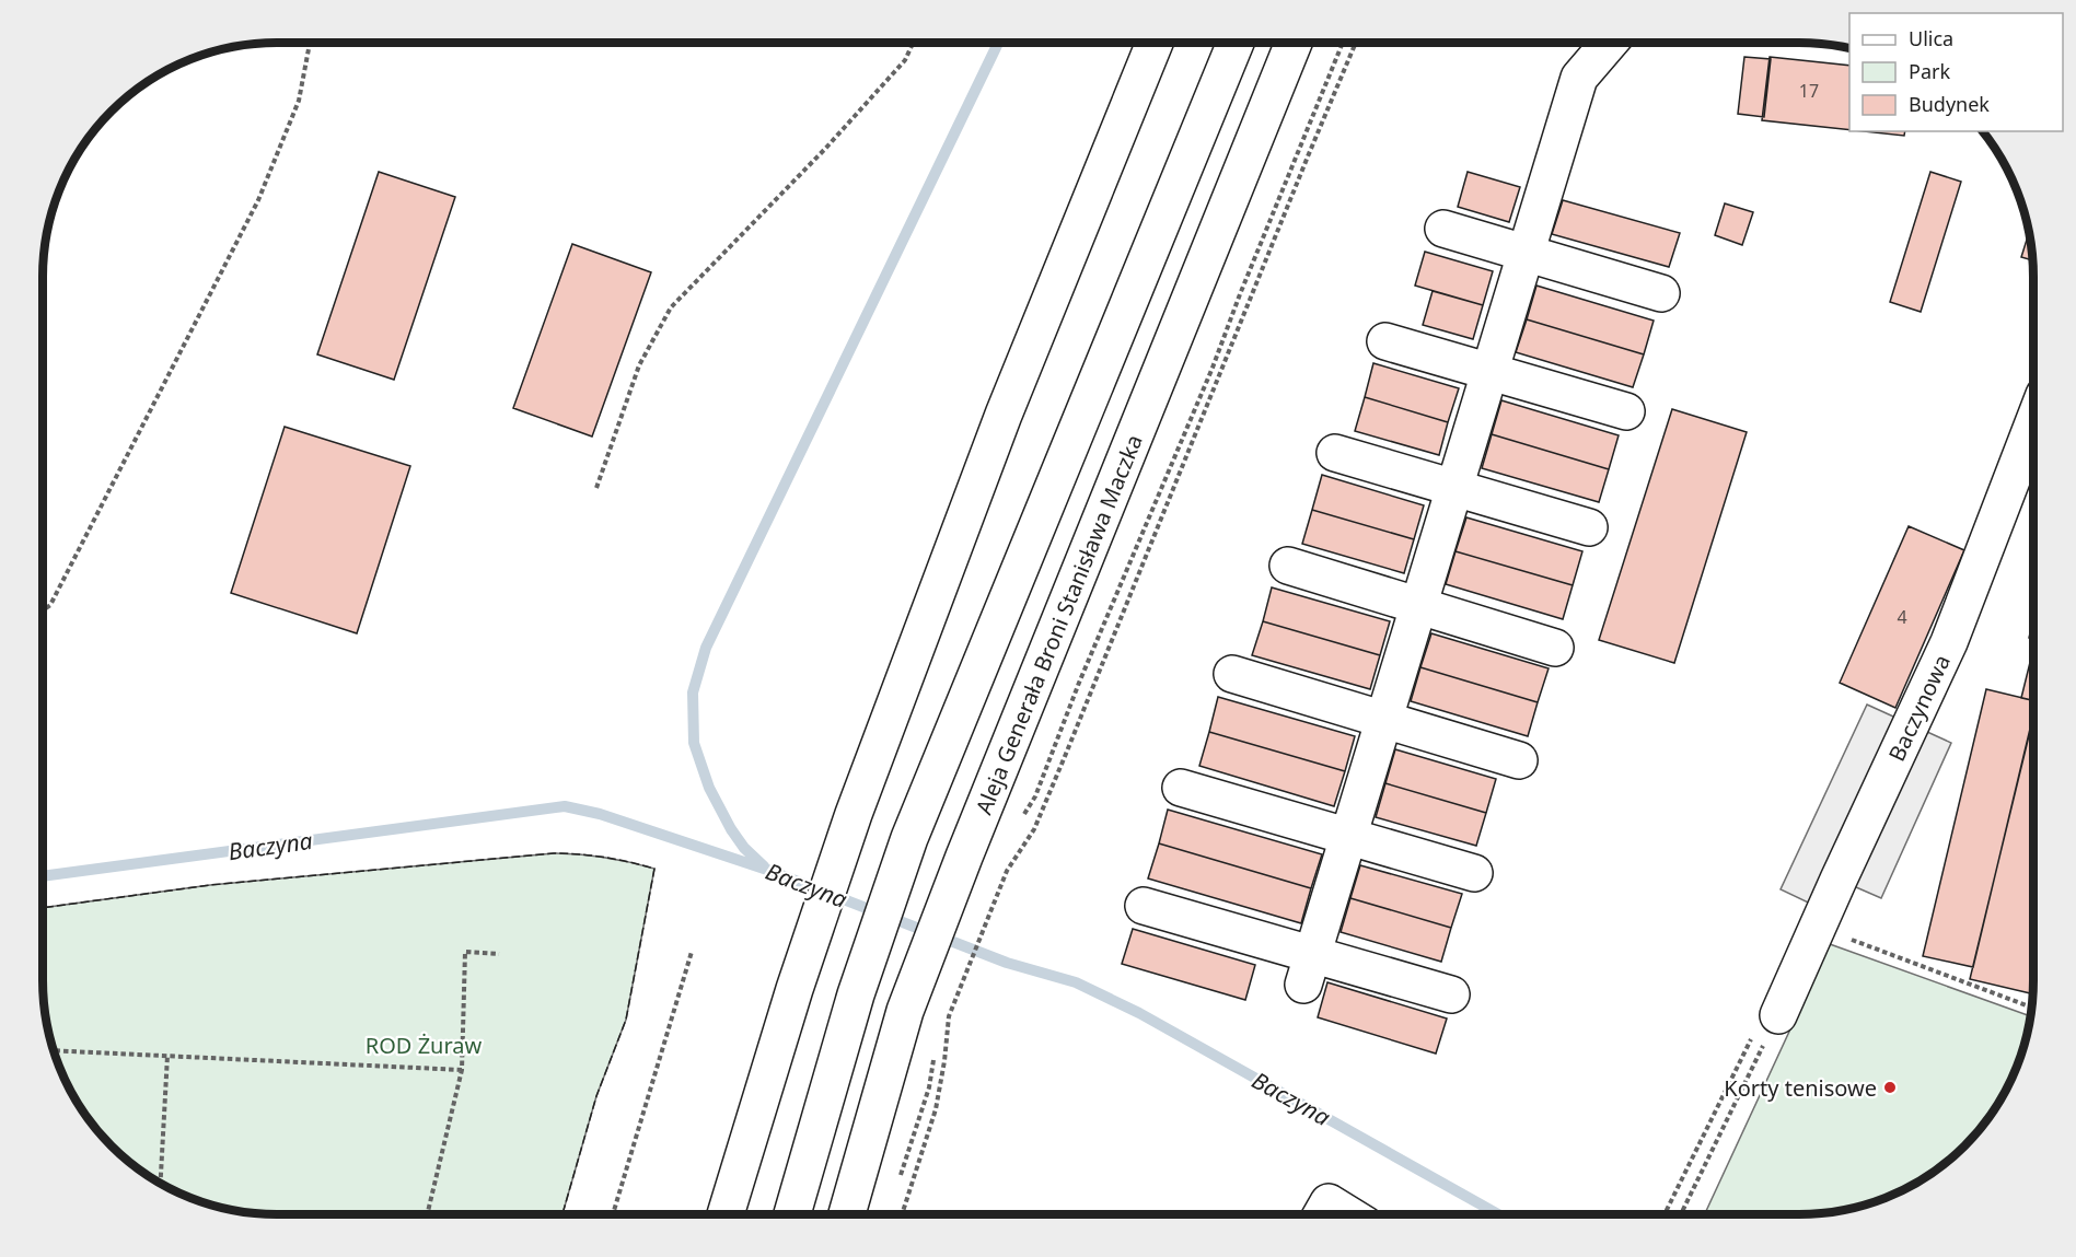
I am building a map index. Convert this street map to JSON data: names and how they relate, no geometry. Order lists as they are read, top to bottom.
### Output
{
  "streets": {
    "main road": ["Aleja Generała Broni Stanisława Maczka", "Baczynowa"]
  },
  "water": ["Baczyna"],
  "parks": ["ROD Żuraw"],
  "places": ["Korty tenisowe"],
  "house_numbers": ["17", "4"],
  "legend": ["Ulica", "Park", "Budynek"]
}
